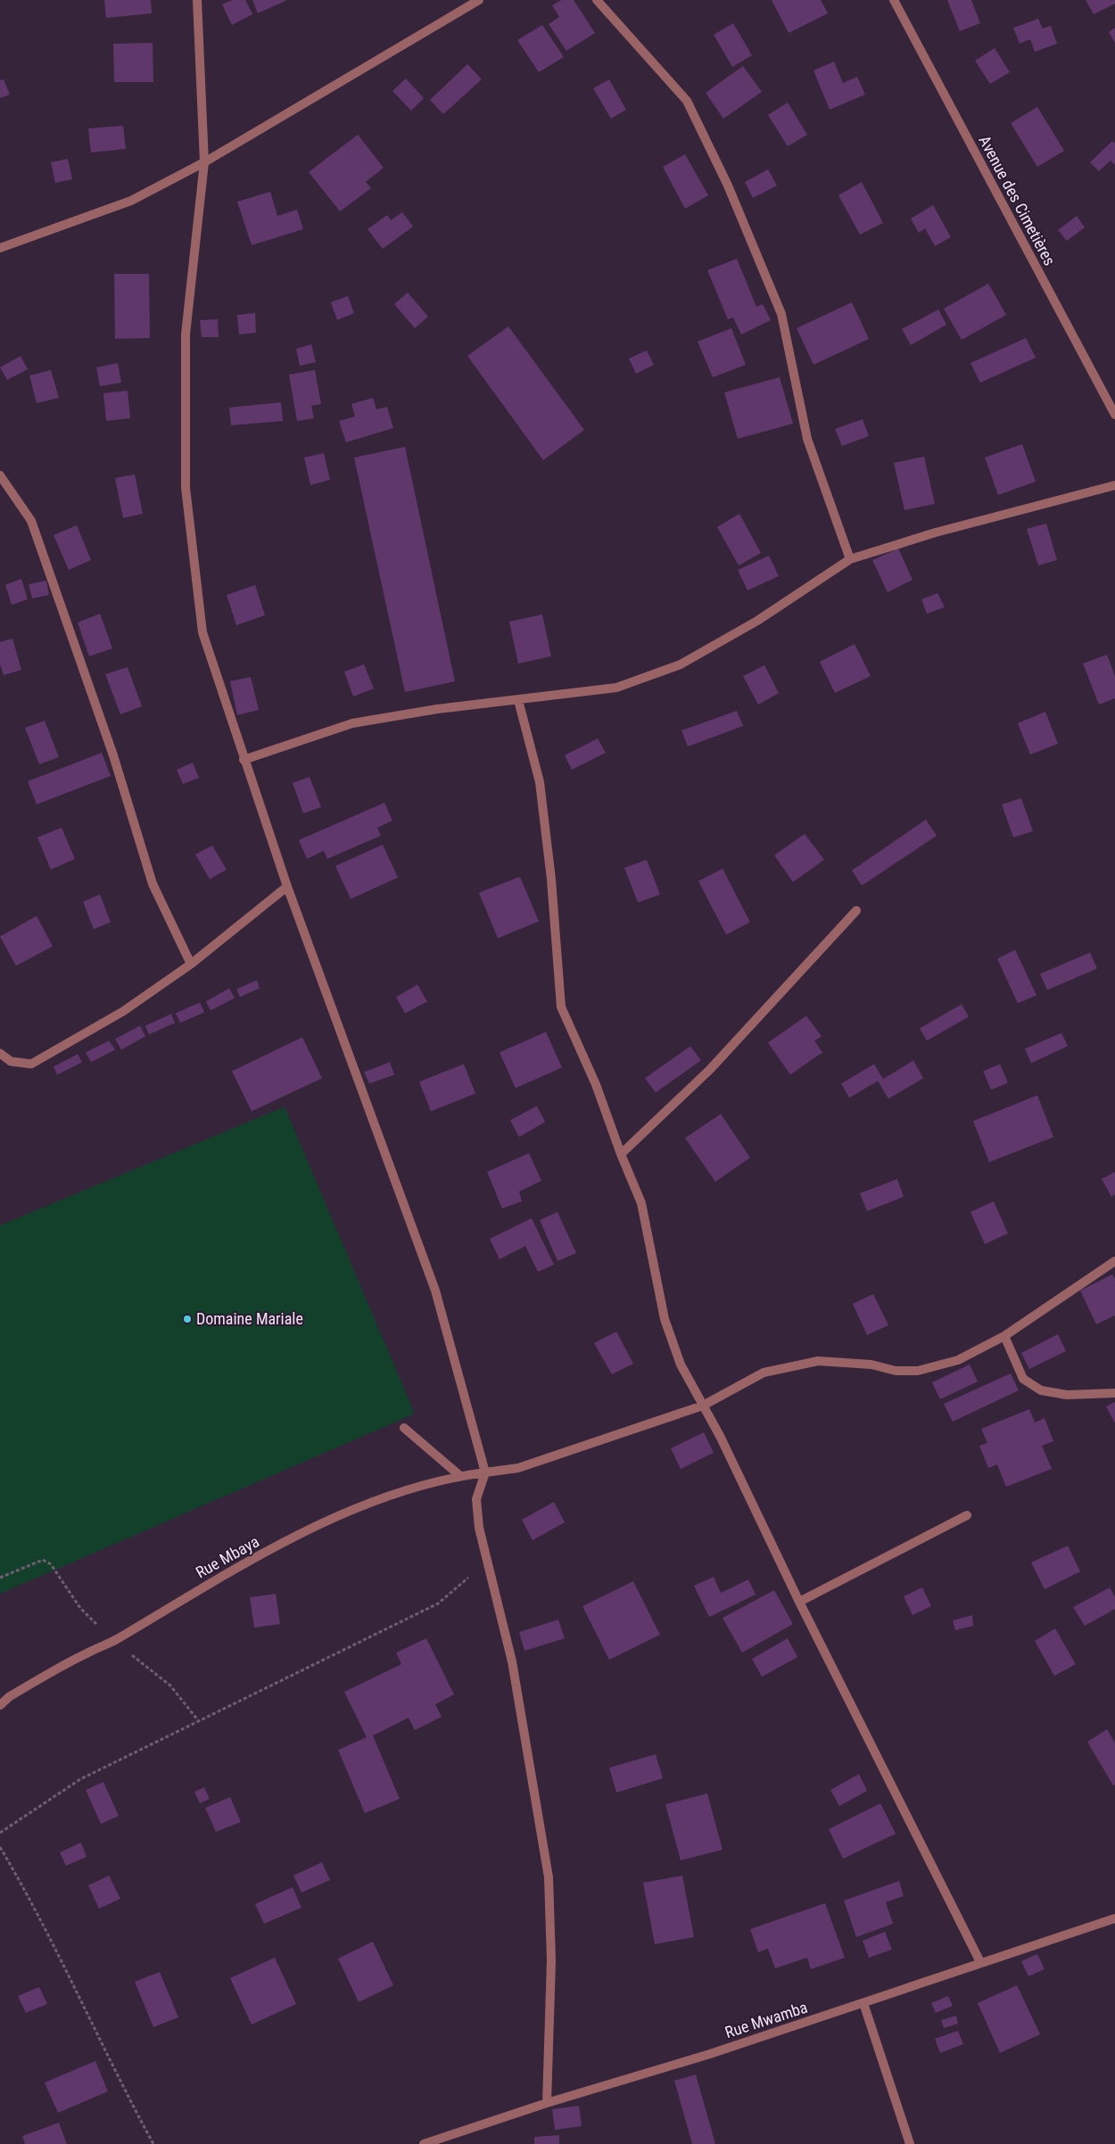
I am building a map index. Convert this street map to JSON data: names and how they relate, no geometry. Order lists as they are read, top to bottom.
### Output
{
  "streets": {
    "street": ["Avenue des Cimetières", "Rue Mbaya", "Rue Mwamba"]
  },
  "places": ["Domaine Mariale"]
}
